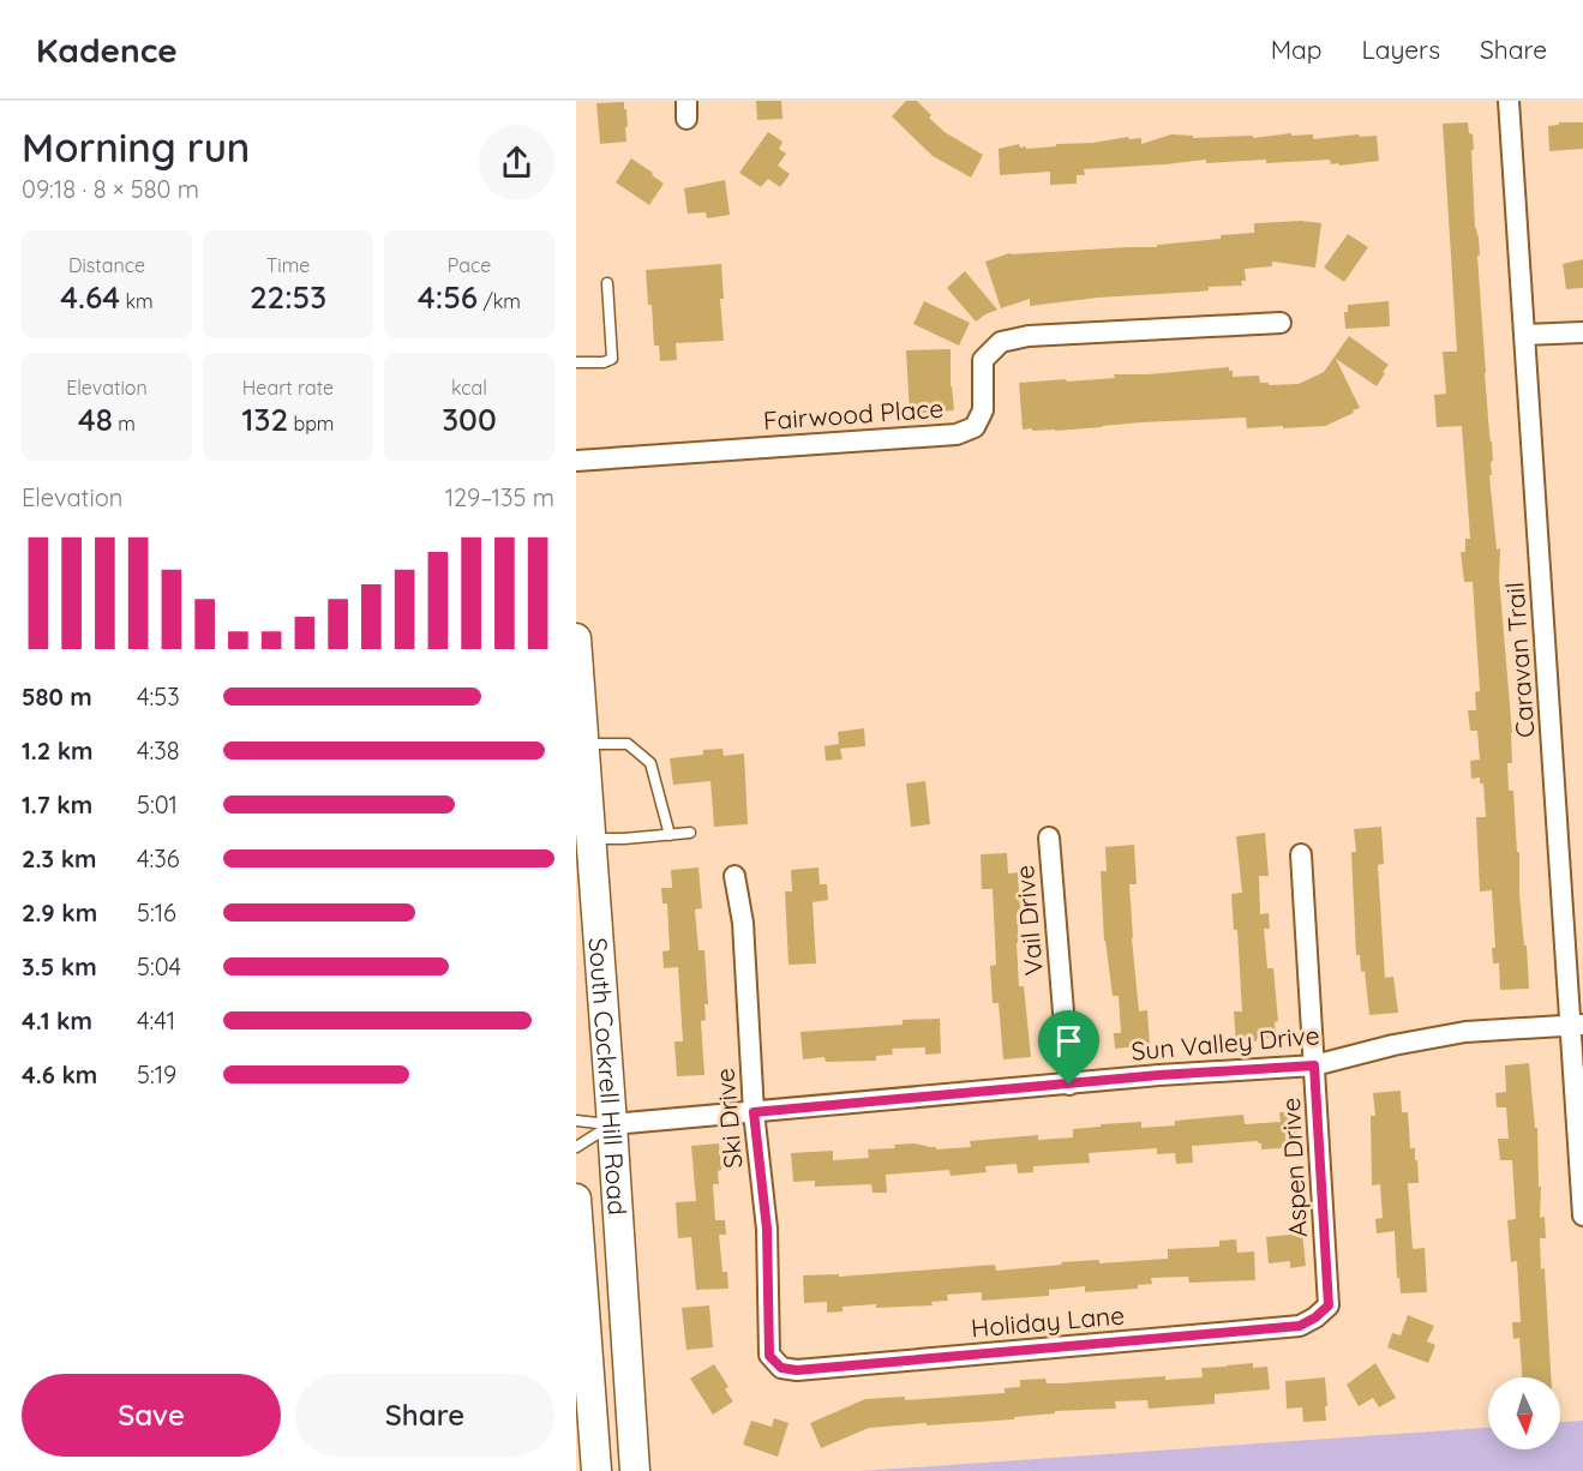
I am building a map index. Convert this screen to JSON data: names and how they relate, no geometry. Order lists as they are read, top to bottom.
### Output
{
  "streets": {
    "main road": ["South Cockrell Hill Road"],
    "street": [
      "Fairwood Place",
      "Caravan Trail",
      "Vail Drive",
      "Sun Valley Drive",
      "Ski Drive",
      "Aspen Drive",
      "Holiday Lane"
    ]
  },
  "crossings": [
    ["Caravan Trail", "Sun Valley Drive"],
    ["Vail Drive", "Sun Valley Drive"],
    ["Sun Valley Drive", "South Cockrell Hill Road"],
    ["Sun Valley Drive", "Ski Drive"],
    ["Sun Valley Drive", "Aspen Drive"],
    ["Ski Drive", "Holiday Lane"],
    ["Aspen Drive", "Holiday Lane"]
  ],
  "north": "bottom",
  "page": {
    "header": "Kadence",
    "nav": ["Map", "Layers", "Share"],
    "heading": ["Morning run", "09:18 · 8 × 580 m"],
    "stats": [
      ["Distance", "4.64 km"],
      ["Time", "22:53"],
      ["Pace", "4:56 /km"],
      ["Elevation", "48 m"],
      ["Heart rate", "132 bpm"],
      ["kcal", "300"]
    ],
    "chart": ["Elevation", "129–135 m"],
    "list": [
      {
        "name": "580 m",
        "note": "4:53"
      },
      {
        "name": "1.2 km",
        "note": "4:38"
      },
      {
        "name": "1.7 km",
        "note": "5:01"
      },
      {
        "name": "2.3 km",
        "note": "4:36"
      },
      {
        "name": "2.9 km",
        "note": "5:16"
      },
      {
        "name": "3.5 km",
        "note": "5:04"
      },
      {
        "name": "4.1 km",
        "note": "4:41"
      },
      {
        "name": "4.6 km",
        "note": "5:19"
      }
    ],
    "buttons": ["Save", "Share"]
  }
}
